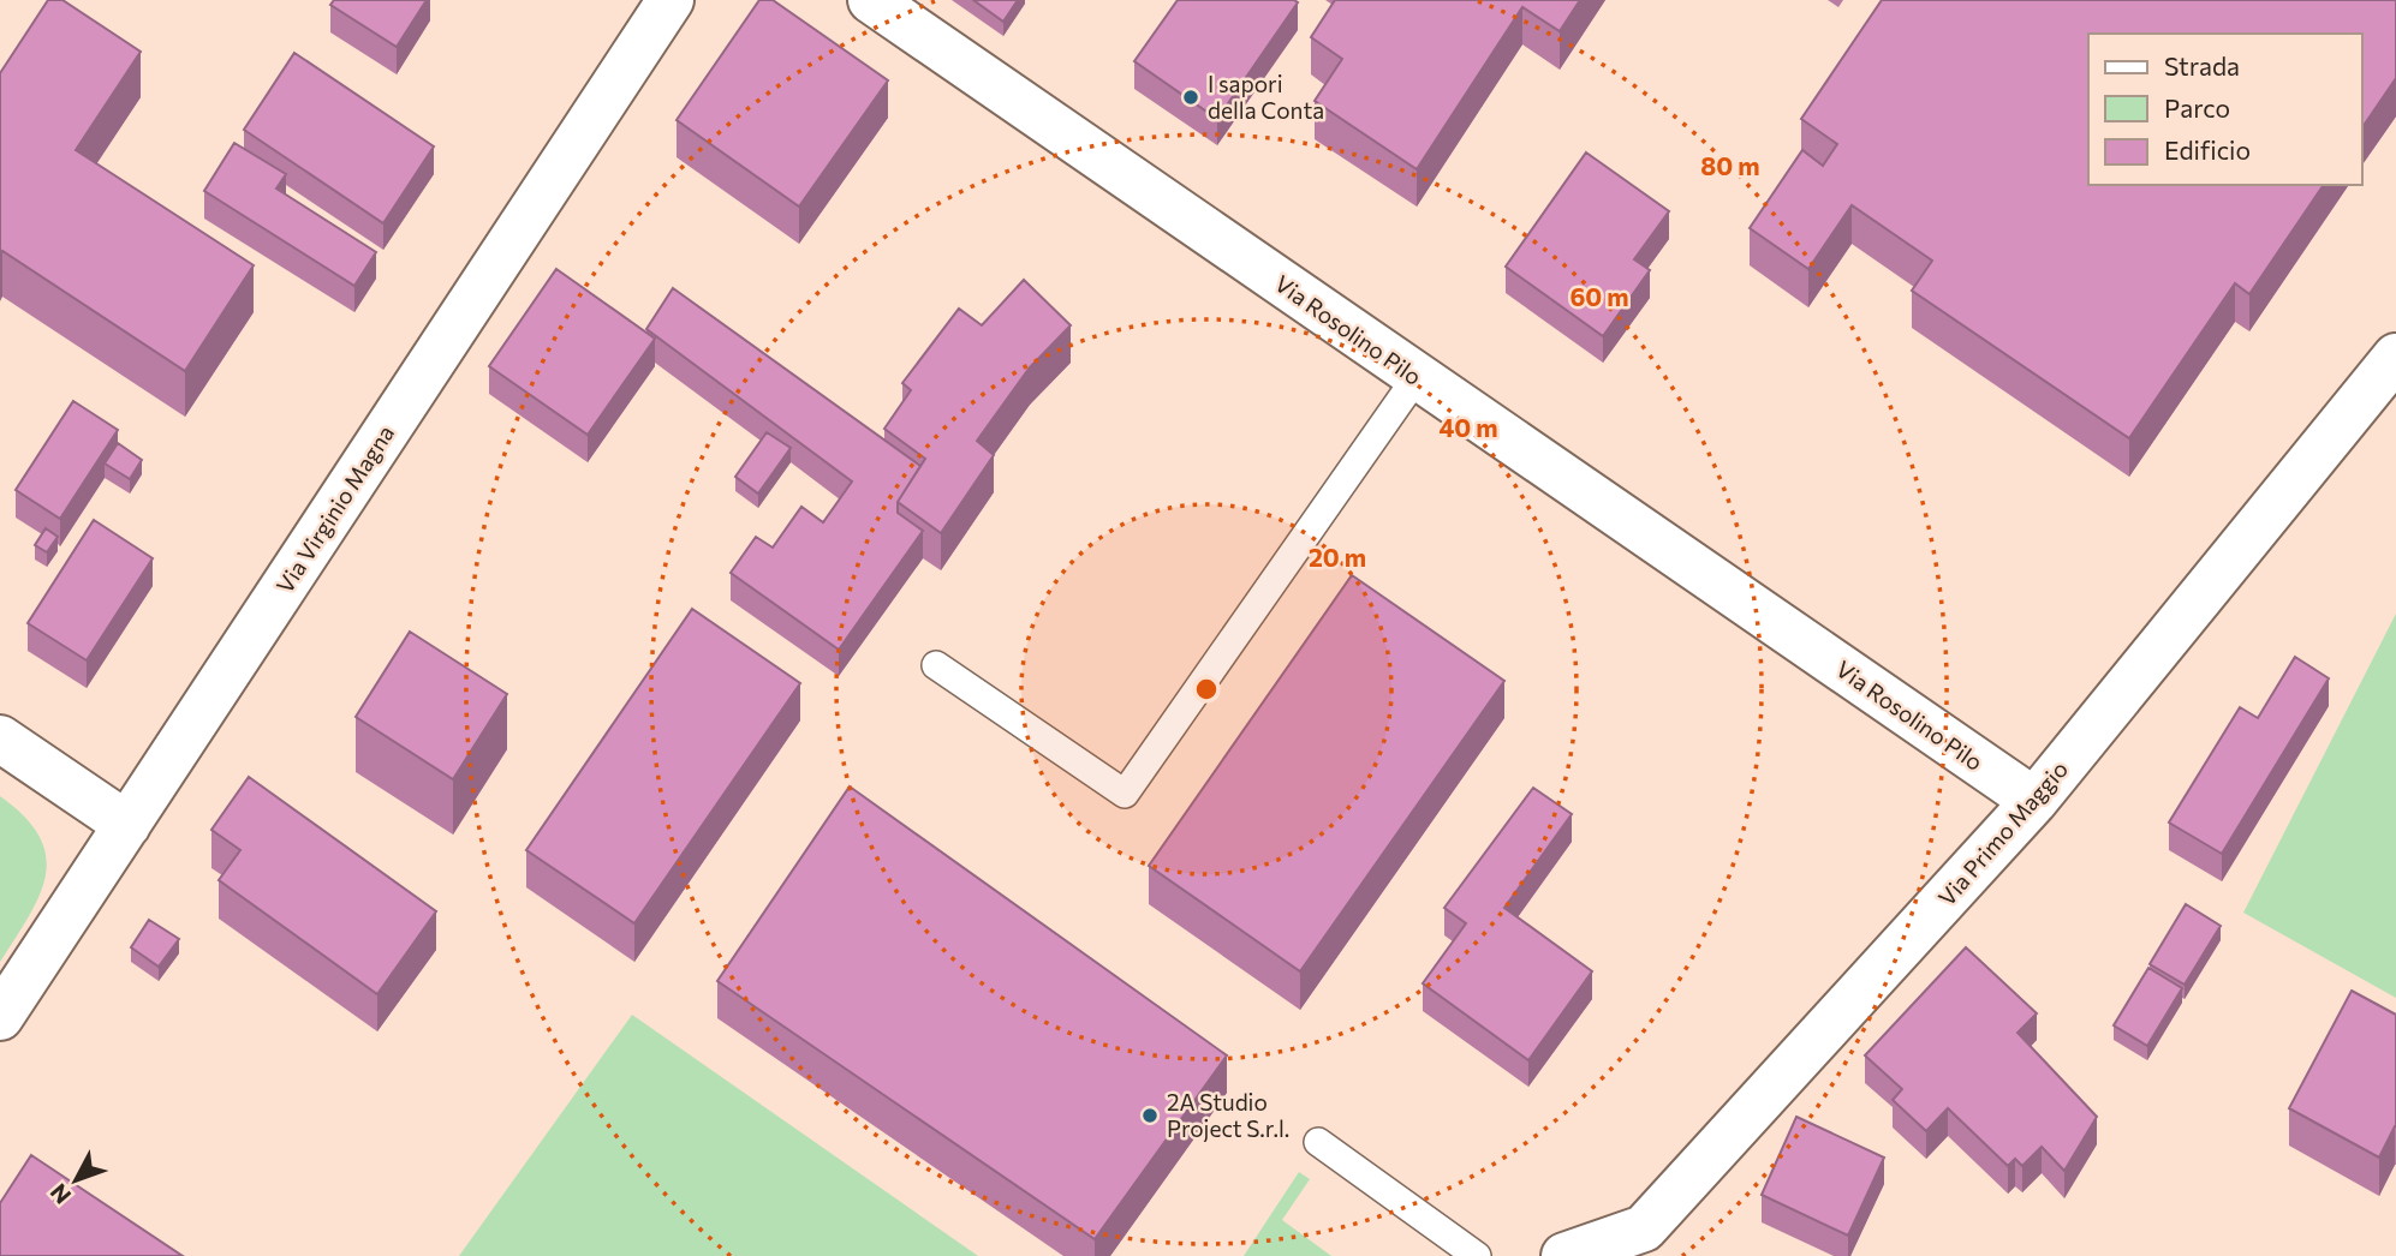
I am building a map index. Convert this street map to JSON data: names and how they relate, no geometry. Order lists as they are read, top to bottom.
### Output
{
  "streets": {
    "street": ["Via Rosolino Pilo", "Via Virginio Magna", "Via Primo Maggio"]
  },
  "crossings": [
    ["Via Rosolino Pilo", "Via Primo Maggio"]
  ],
  "places": ["I sapori della Conta", "2A Studio Project S.r.l."],
  "legend": ["Strada", "Parco", "Edificio"],
  "north": "bottom left",
  "rings": [
    "80 m",
    "60 m",
    "40 m",
    "20 m"
  ]
}
